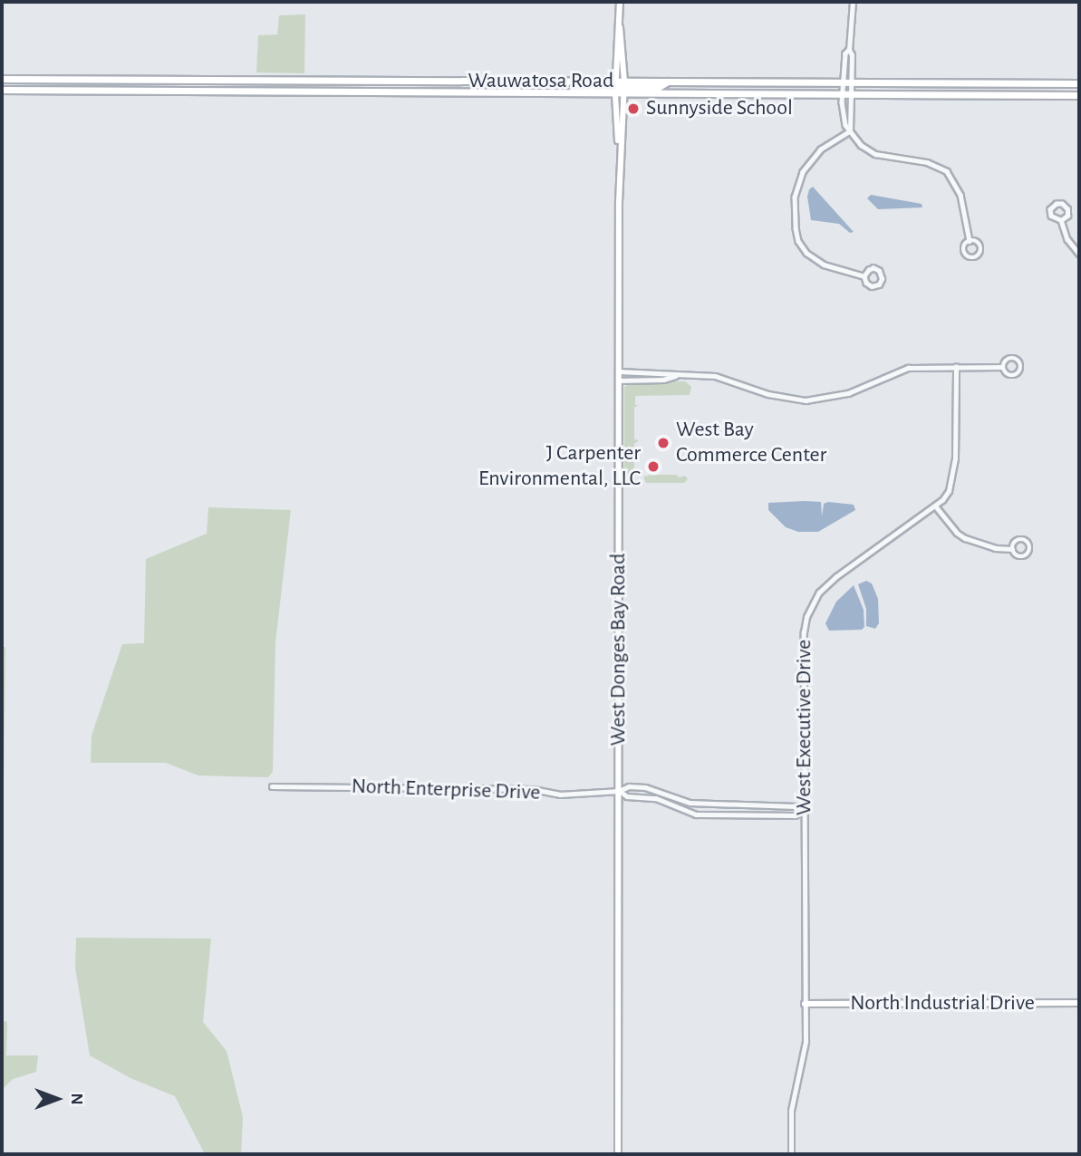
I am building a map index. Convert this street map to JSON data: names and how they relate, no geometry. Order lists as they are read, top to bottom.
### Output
{
  "streets": {
    "main road": ["Wauwatosa Road"],
    "street": [
      "West Donges Bay Road",
      "West Executive Drive",
      "North Enterprise Drive",
      "North Industrial Drive"
    ]
  },
  "crossings": [
    ["Wauwatosa Road", "West Donges Bay Road"],
    ["West Donges Bay Road", "North Enterprise Drive"],
    ["West Executive Drive", "North Enterprise Drive"],
    ["West Executive Drive", "North Industrial Drive"]
  ],
  "places": ["Sunnyside School", "West Bay Commerce Center", "J Carpenter Environmental, LLC"],
  "north": "right"
}
